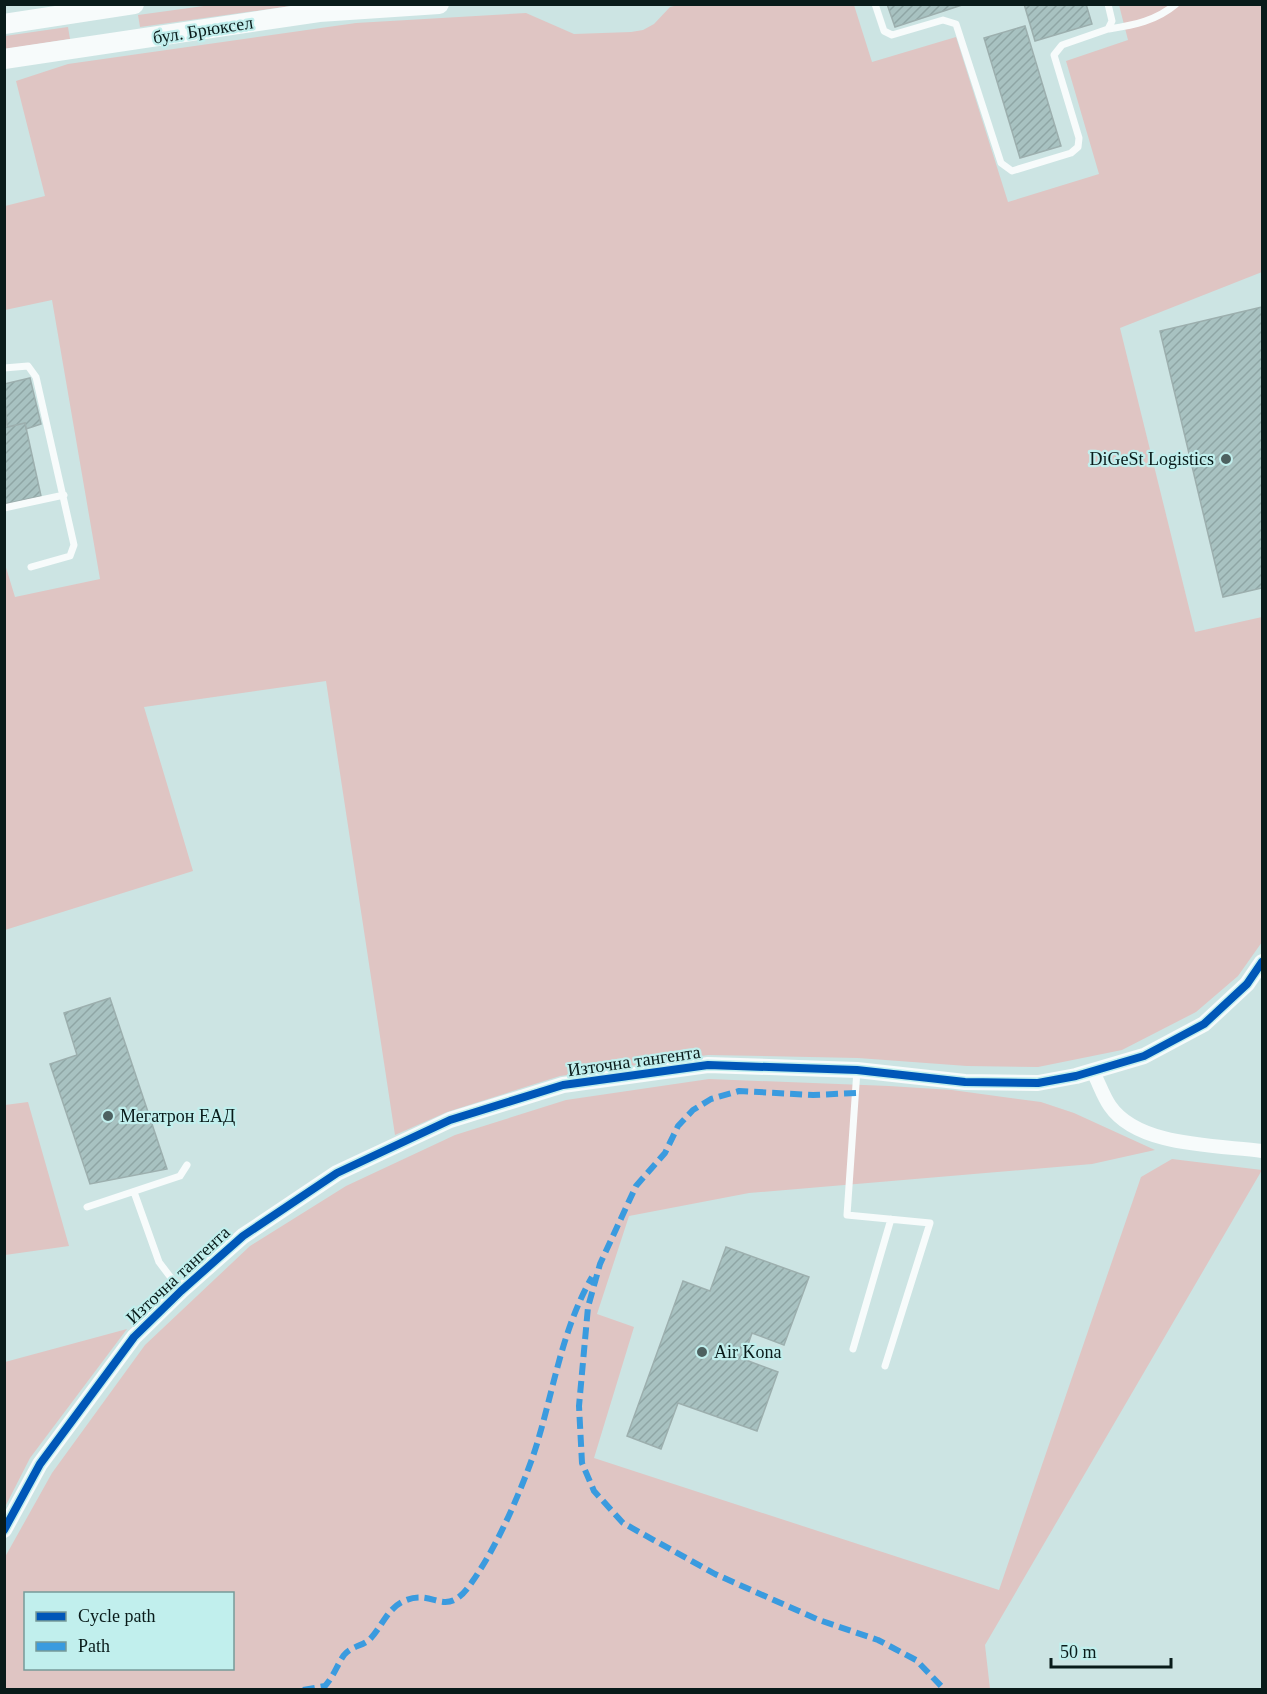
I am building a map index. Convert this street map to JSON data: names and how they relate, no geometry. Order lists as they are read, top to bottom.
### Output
{
  "streets": {
    "main road": ["бул. Брюксел"],
    "street": ["Източна тангента"]
  },
  "places": ["DiGeSt Logistics", "Мегатрон ЕАД", "Air Kona"],
  "legend": ["Cycle path", "Path"],
  "scale_bar": "50 m"
}
